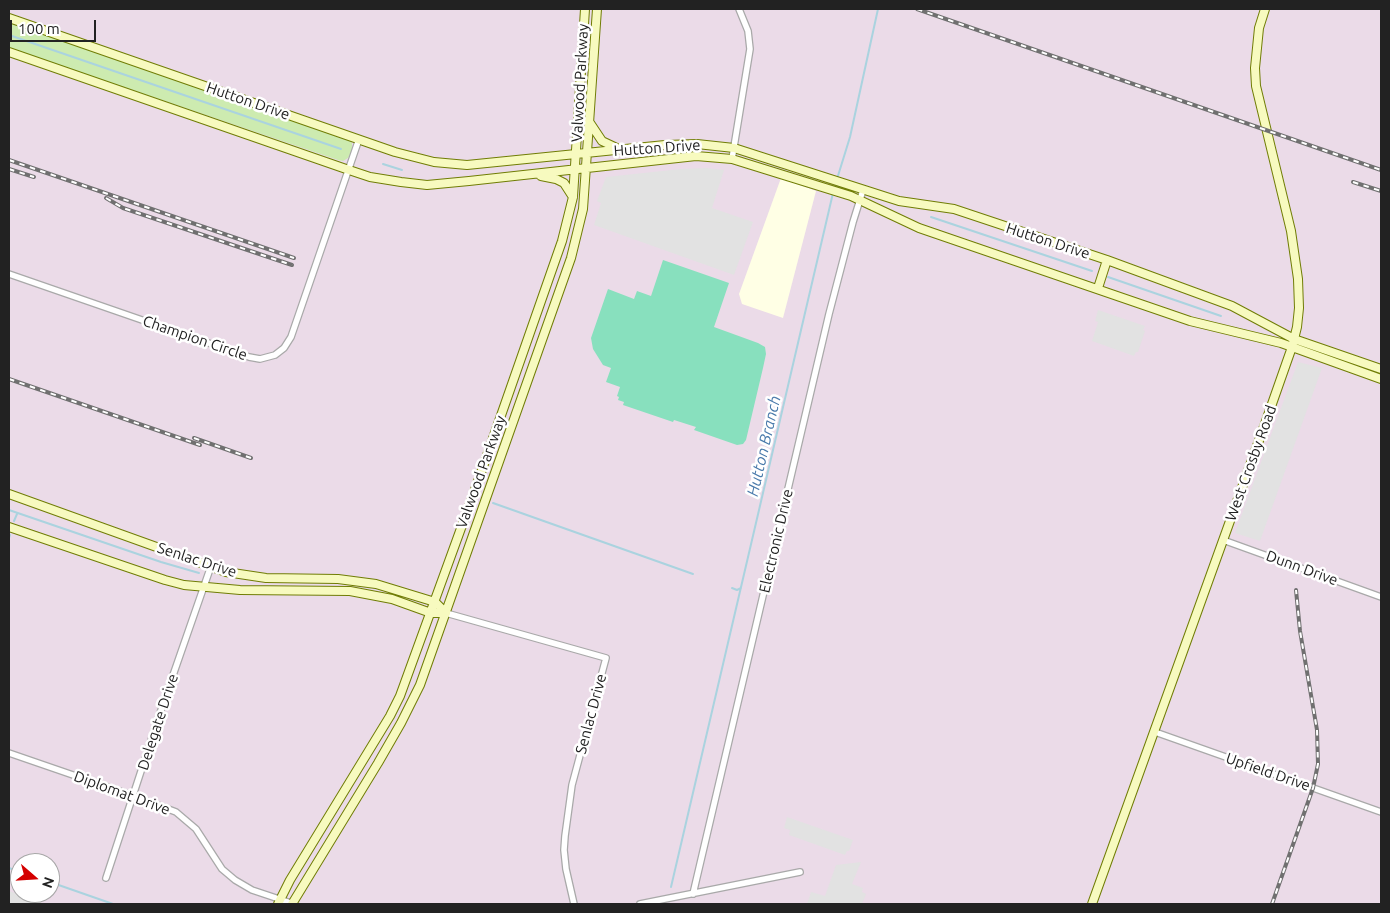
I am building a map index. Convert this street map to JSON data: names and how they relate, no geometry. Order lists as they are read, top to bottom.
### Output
{
  "streets": {
    "street": [
      "Valwood Parkway",
      "Hutton Drive",
      "Champion Circle",
      "West Crosby Road",
      "Electronic Drive",
      "Senlac Drive",
      "Dunn Drive",
      "Delegate Drive",
      "Upfield Drive",
      "Diplomat Drive"
    ]
  },
  "crossings": [
    ["Valwood Parkway", "Hutton Drive"],
    ["Valwood Parkway", "Senlac Drive"],
    ["Valwood Parkway", "Diplomat Drive"],
    ["Hutton Drive", "Champion Circle"],
    ["Hutton Drive", "West Crosby Road"],
    ["Hutton Drive", "Electronic Drive"],
    ["West Crosby Road", "Dunn Drive"],
    ["West Crosby Road", "Upfield Drive"],
    ["Senlac Drive", "Delegate Drive"],
    ["Delegate Drive", "Diplomat Drive"]
  ],
  "water": ["Hutton Branch"],
  "scale_bar": "100 m",
  "north": "right"
}
